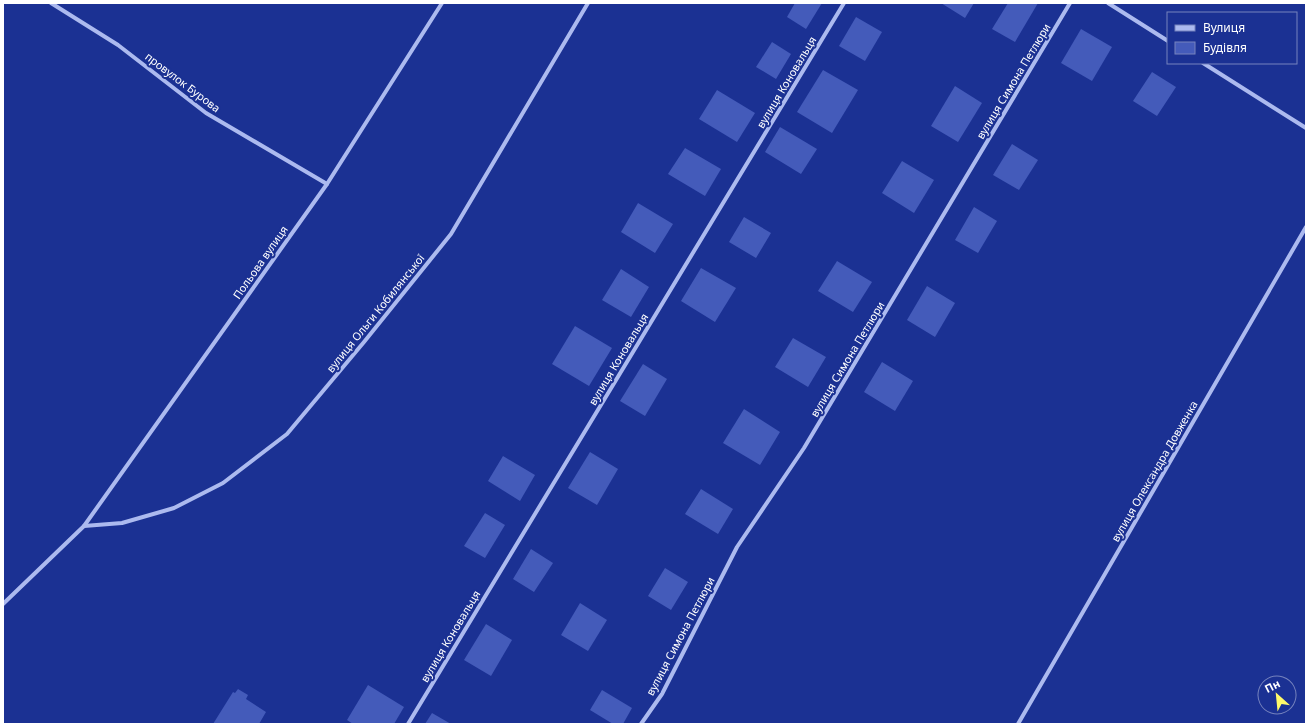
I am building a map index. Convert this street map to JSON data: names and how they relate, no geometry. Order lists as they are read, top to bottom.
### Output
{
  "streets": {
    "street": [
      "вулиця Симона Петлюри",
      "провулок Бурова",
      "вулиця Коновальця",
      "Польова вулиця",
      "вулиця Ольги Кобилянської",
      "вулиця Олександра Довженка"
    ]
  },
  "crossings": [
    ["провулок Бурова", "Польова вулиця"],
    ["Польова вулиця", "вулиця Ольги Кобилянської"]
  ],
  "legend": ["Вулиця", "Будівля"],
  "north": "top left"
}
